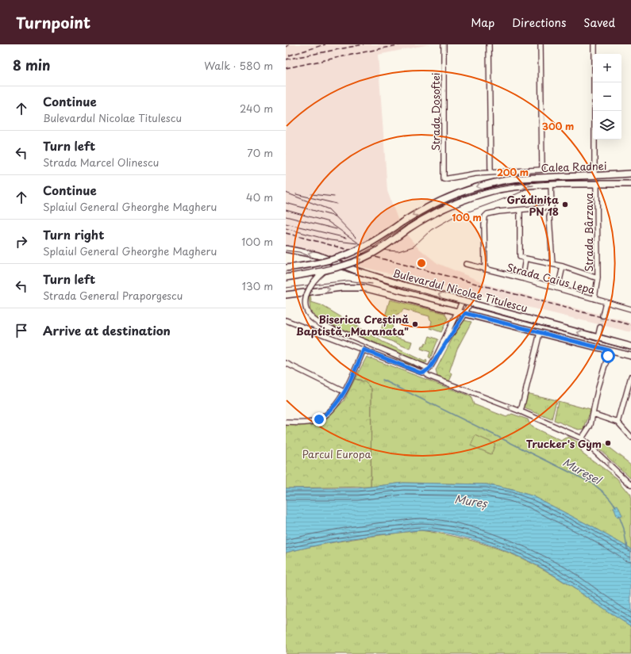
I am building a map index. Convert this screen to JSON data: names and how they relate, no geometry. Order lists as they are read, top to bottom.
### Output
{
  "streets": {
    "main road": ["Calea Radnei", "Bulevardul Nicolae Titulescu"],
    "street": ["Strada Dosoftei", "Strada Bârzava", "Strada Caius Lepa"]
  },
  "crossings": [
    ["Calea Radnei", "Strada Bârzava"],
    ["Strada Bârzava", "Strada Caius Lepa"]
  ],
  "water": ["Mureșel", "Mureș"],
  "parks": ["Parcul Europa"],
  "places": ["Grădinița PN 18", "Biserica Creștină Baptistă ,,Maranata\"", "Trucker's Gym"],
  "page": {
    "header": "Turnpoint",
    "nav": ["Map", "Directions", "Saved"],
    "heading": ["8 min", "Walk · 580 m"],
    "map_buttons": ["+", "−"],
    "list": [
      ["Continue", "Bulevardul Nicolae Titulescu", "240 m"],
      ["Turn left", "Strada Marcel Olinescu", "70 m"],
      ["Continue", "Splaiul General Gheorghe Magheru", "40 m"],
      ["Turn right", "Splaiul General Gheorghe Magheru", "100 m"],
      ["Turn left", "Strada General Praporgescu", "130 m"],
      "Arrive at destination"
    ]
  },
  "rings": ["300 m", "200 m", "100 m"]
}
